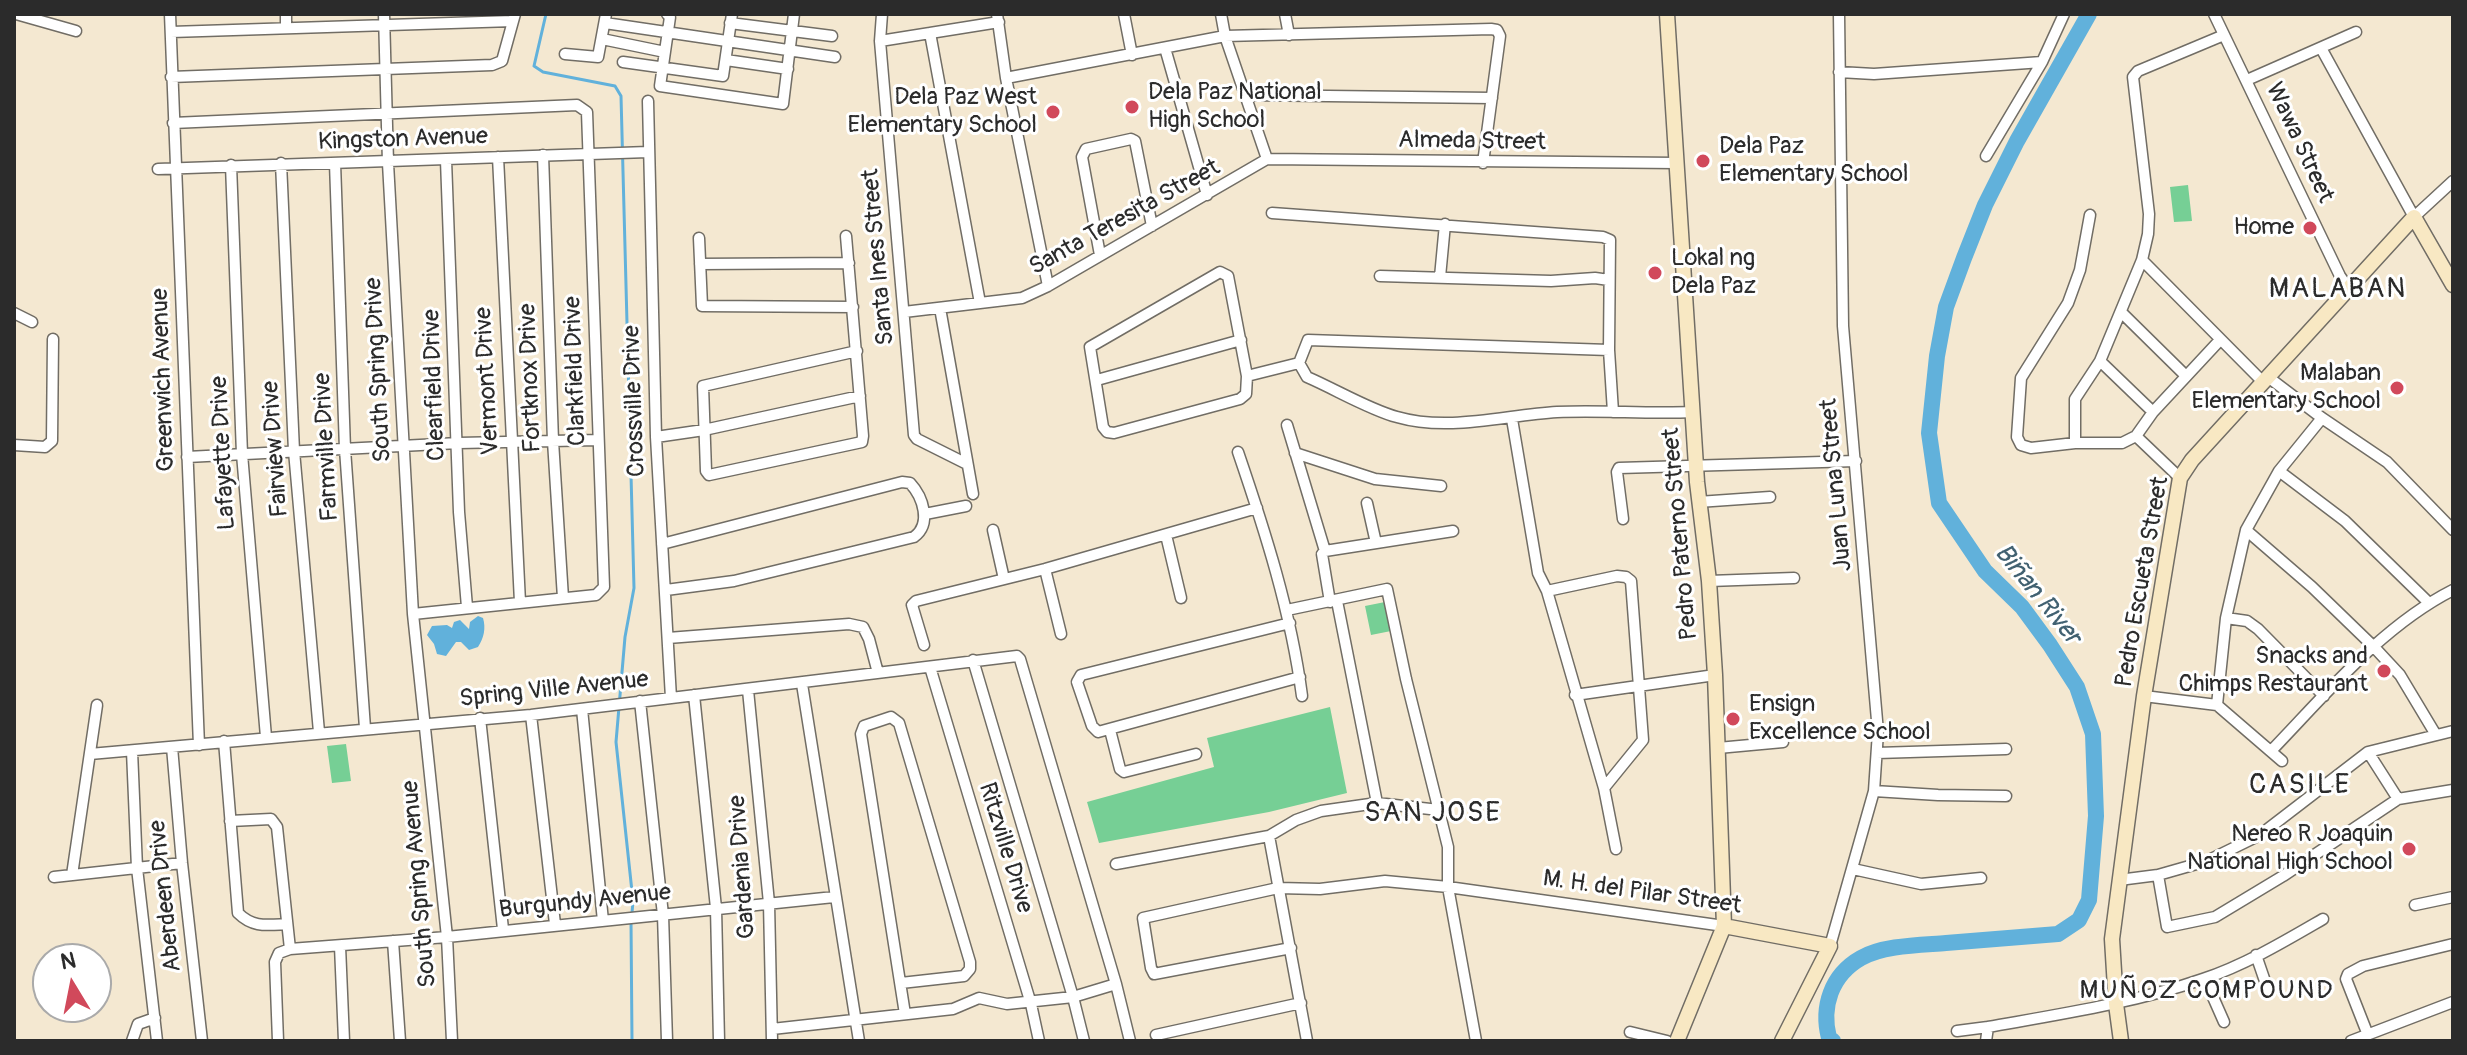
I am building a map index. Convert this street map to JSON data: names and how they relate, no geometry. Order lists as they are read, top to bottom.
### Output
{
  "streets": {
    "street": [
      "Kingston Avenue",
      "Almeda Street",
      "Wawa Street",
      "Santa Teresita Street",
      "Santa Ines Street",
      "South Spring Drive",
      "Clarkfield Drive",
      "Fortknox Drive",
      "Greenwich Avenue",
      "Vermont Drive",
      "Clearfield Drive",
      "Crossville Drive",
      "Farmville Drive",
      "Fairview Drive",
      "Lafayette Drive",
      "Juan Luna Street",
      "Pedro Paterno Street",
      "Pedro Escueta Street",
      "Spring Ville Avenue",
      "Ritzville Drive",
      "Gardenia Drive",
      "South Spring Avenue",
      "M. H. del Pilar Street",
      "Aberdeen Drive",
      "Burgundy Avenue"
    ]
  },
  "crossings": [
    ["Kingston Avenue", "South Spring Drive"],
    ["Kingston Avenue", "Clarkfield Drive"],
    ["Kingston Avenue", "Fortknox Drive"],
    ["Kingston Avenue", "Greenwich Avenue"],
    ["Kingston Avenue", "Vermont Drive"],
    ["Kingston Avenue", "Clearfield Drive"],
    ["Kingston Avenue", "Crossville Drive"],
    ["Kingston Avenue", "Farmville Drive"],
    ["Kingston Avenue", "Fairview Drive"],
    ["Kingston Avenue", "Lafayette Drive"],
    ["Almeda Street", "Santa Teresita Street"],
    ["Almeda Street", "Pedro Paterno Street"],
    ["Wawa Street", "Pedro Escueta Street"],
    ["Santa Teresita Street", "Santa Ines Street"],
    ["South Spring Drive", "Clarkfield Drive"],
    ["South Spring Drive", "Spring Ville Avenue"],
    ["South Spring Drive", "South Spring Avenue"],
    ["Clarkfield Drive", "Fortknox Drive"],
    ["Greenwich Avenue", "Spring Ville Avenue"],
    ["Crossville Drive", "Spring Ville Avenue"],
    ["Farmville Drive", "Spring Ville Avenue"],
    ["Fairview Drive", "Spring Ville Avenue"],
    ["Lafayette Drive", "Spring Ville Avenue"],
    ["Juan Luna Street", "M. H. del Pilar Street"],
    ["Pedro Paterno Street", "M. H. del Pilar Street"],
    ["Spring Ville Avenue", "Ritzville Drive"],
    ["Spring Ville Avenue", "Gardenia Drive"],
    ["Spring Ville Avenue", "South Spring Avenue"],
    ["Spring Ville Avenue", "Aberdeen Drive"],
    ["Gardenia Drive", "Burgundy Avenue"],
    ["South Spring Avenue", "Burgundy Avenue"]
  ],
  "districts": [
    "MALABAN",
    "CASILE",
    "SAN JOSE",
    "MUÑOZ COMPOUND"
  ],
  "water": ["Biñan River"],
  "places": [
    "Dela Paz National High School",
    "Dela Paz West Elementary School",
    "Dela Paz Elementary School",
    "Home",
    "Lokal ng Dela Paz",
    "Malaban Elementary School",
    "Snacks and Chimps Restaurant",
    "Ensign Excellence School",
    "Nereo R Joaquin National High School"
  ],
  "north": "top"
}
